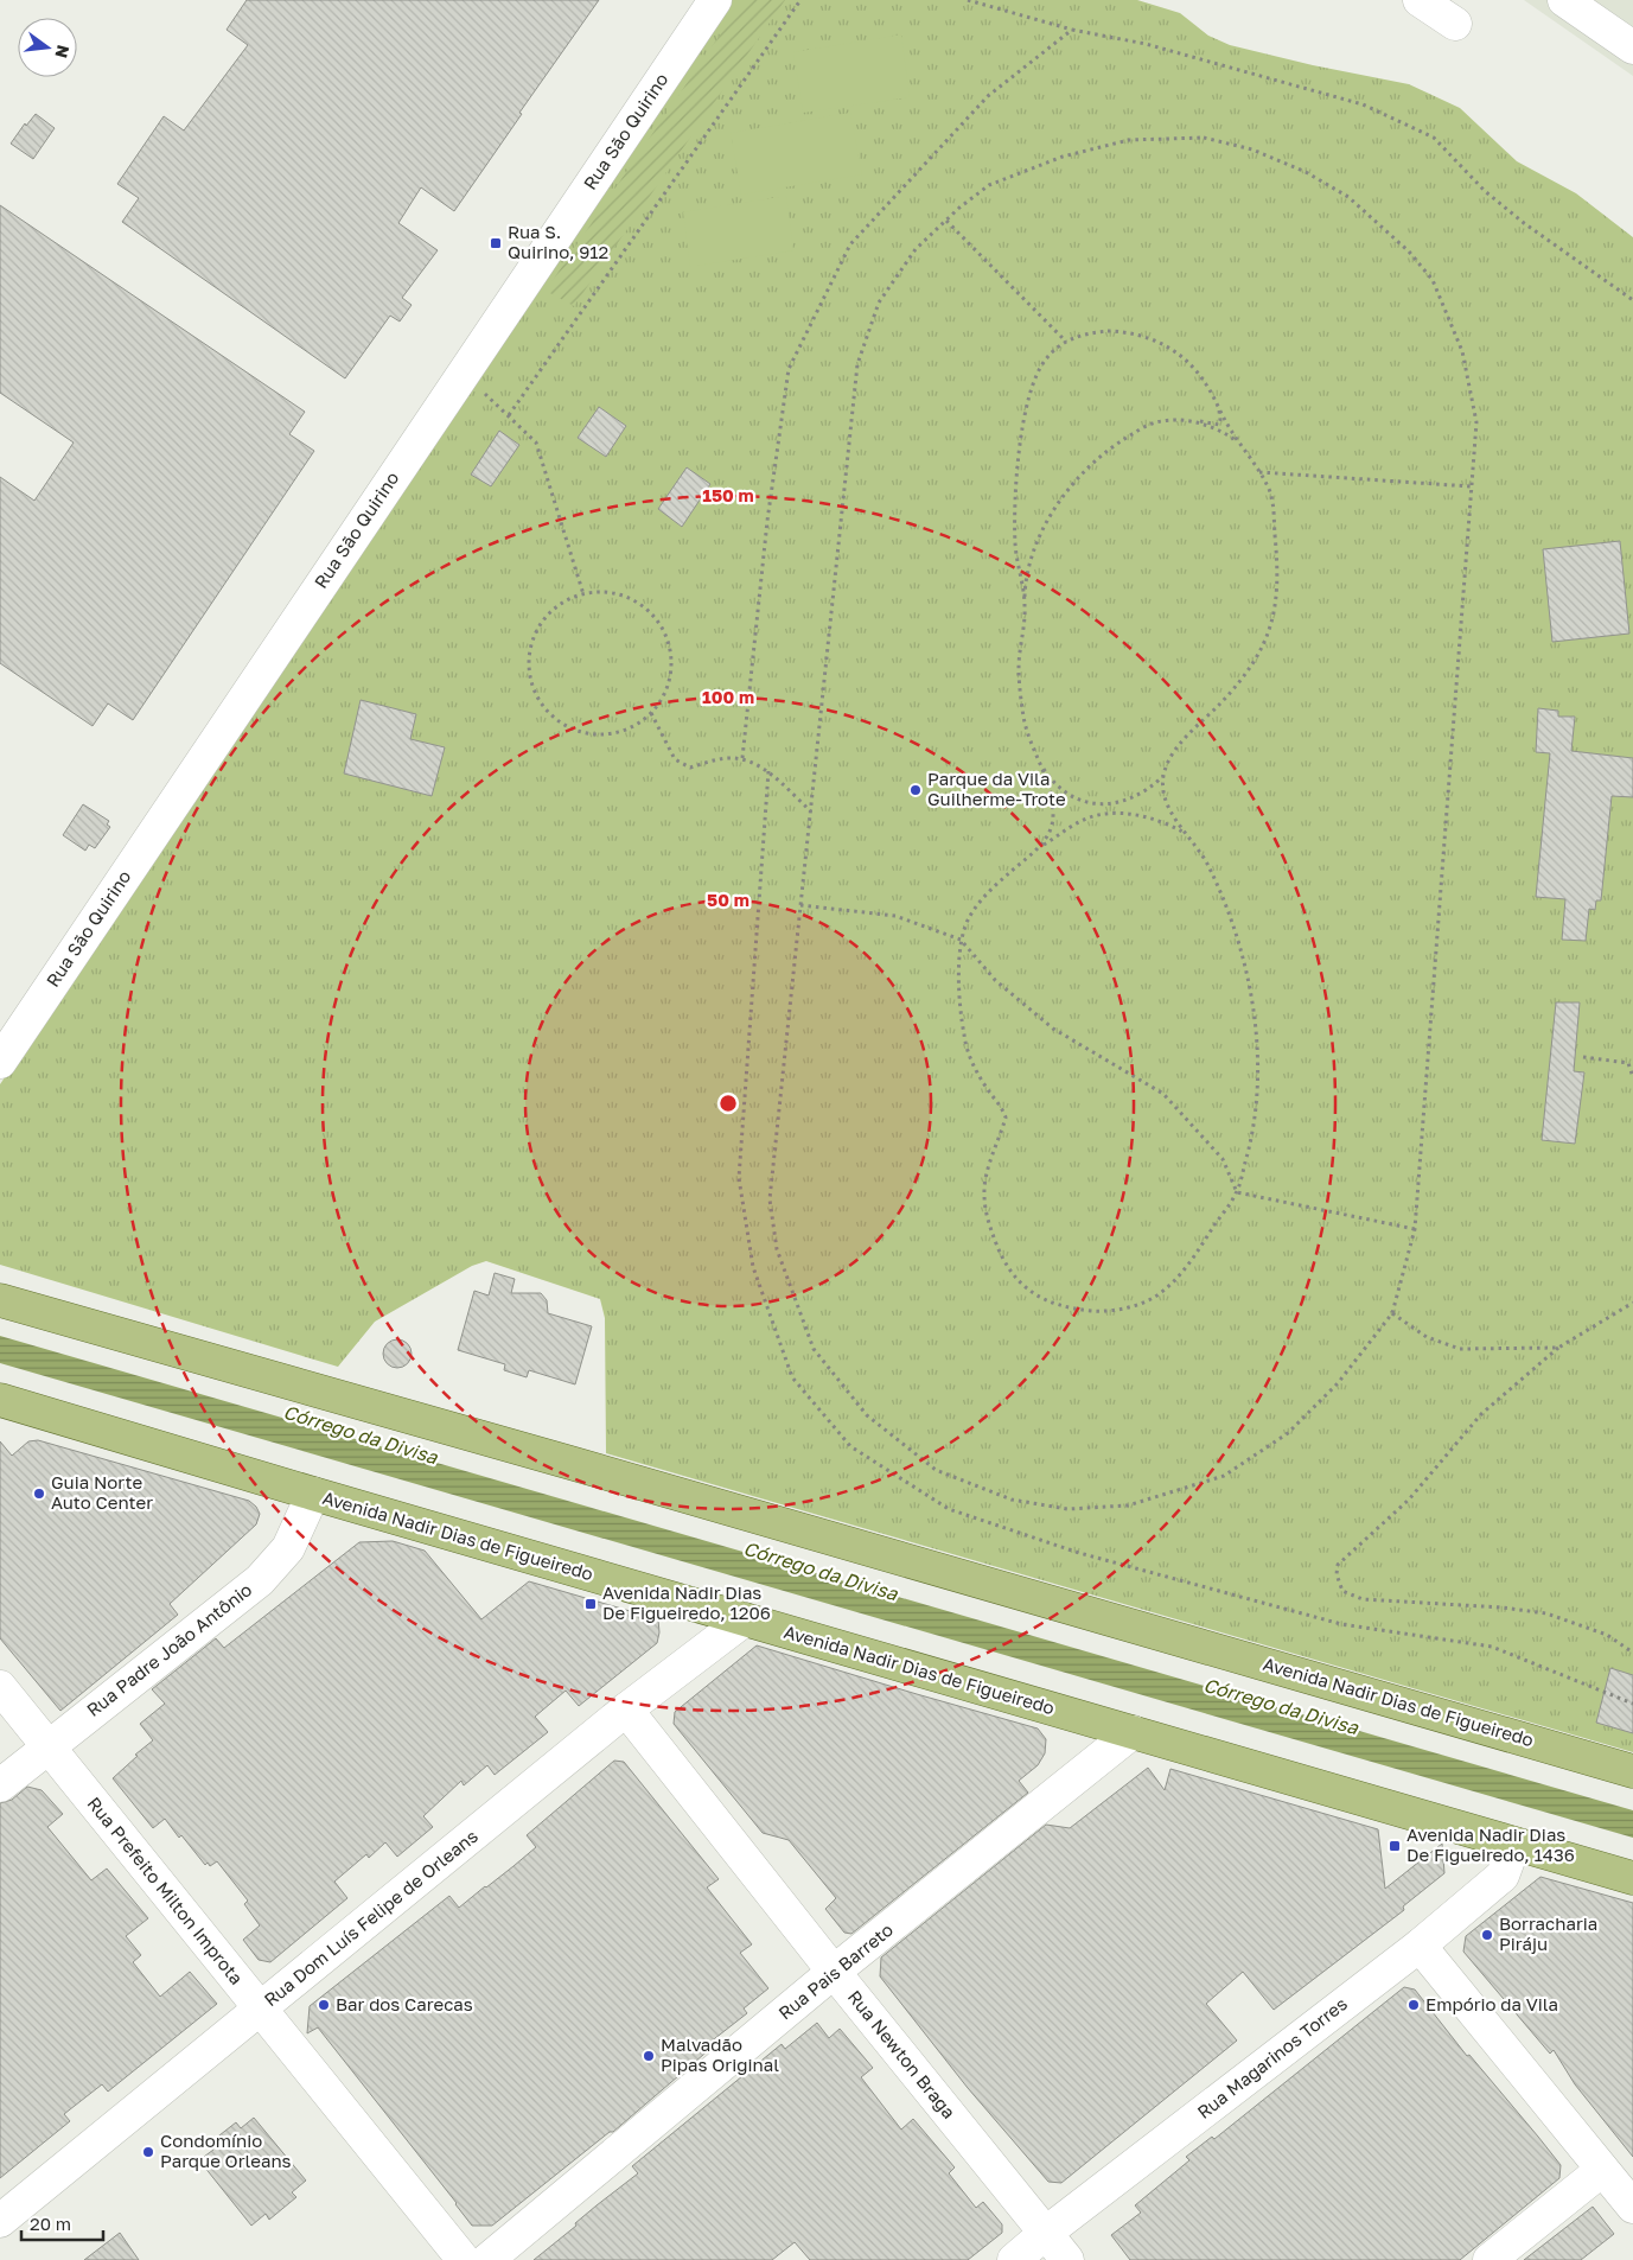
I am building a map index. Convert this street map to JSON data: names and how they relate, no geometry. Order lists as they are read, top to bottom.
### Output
{
  "streets": {
    "main road": ["Avenida Nadir Dias de Figueiredo"],
    "street": [
      "Rua São Quirino",
      "Rua Padre João Antônio",
      "Rua Prefeito Milton Improta",
      "Rua Dom Luís Felipe de Orleans",
      "Rua Pais Barreto",
      "Rua Newton Braga",
      "Rua Magarinos Torres"
    ]
  },
  "crossings": [
    ["Avenida Nadir Dias de Figueiredo", "Rua Padre João Antônio"],
    ["Avenida Nadir Dias de Figueiredo", "Rua Dom Luís Felipe de Orleans"],
    ["Avenida Nadir Dias de Figueiredo", "Rua Pais Barreto"],
    ["Avenida Nadir Dias de Figueiredo", "Rua Magarinos Torres"],
    ["Rua Padre João Antônio", "Rua Prefeito Milton Improta"],
    ["Rua Prefeito Milton Improta", "Rua Dom Luís Felipe de Orleans"],
    ["Rua Dom Luís Felipe de Orleans", "Rua Newton Braga"],
    ["Rua Pais Barreto", "Rua Newton Braga"],
    ["Rua Newton Braga", "Rua Magarinos Torres"]
  ],
  "water": ["Córrego da Divisa"],
  "places": {
    "transit": ["Rua S. Quirino, 912", "Avenida Nadir Dias De Figueiredo, 1206", "Avenida Nadir Dias De Figueiredo, 1436"],
    "other": [
      "Parque da Vila Guilherme-Trote",
      "Guia Norte Auto Center",
      "Borracharia Piráju",
      "Bar dos Carecas",
      "Empório da Vila",
      "Malvadão Pipas Original",
      "Condomínio Parque Orleans"
    ]
  },
  "scale_bar": "20 m",
  "north": "right",
  "rings": ["150 m", "100 m", "50 m"]
}
